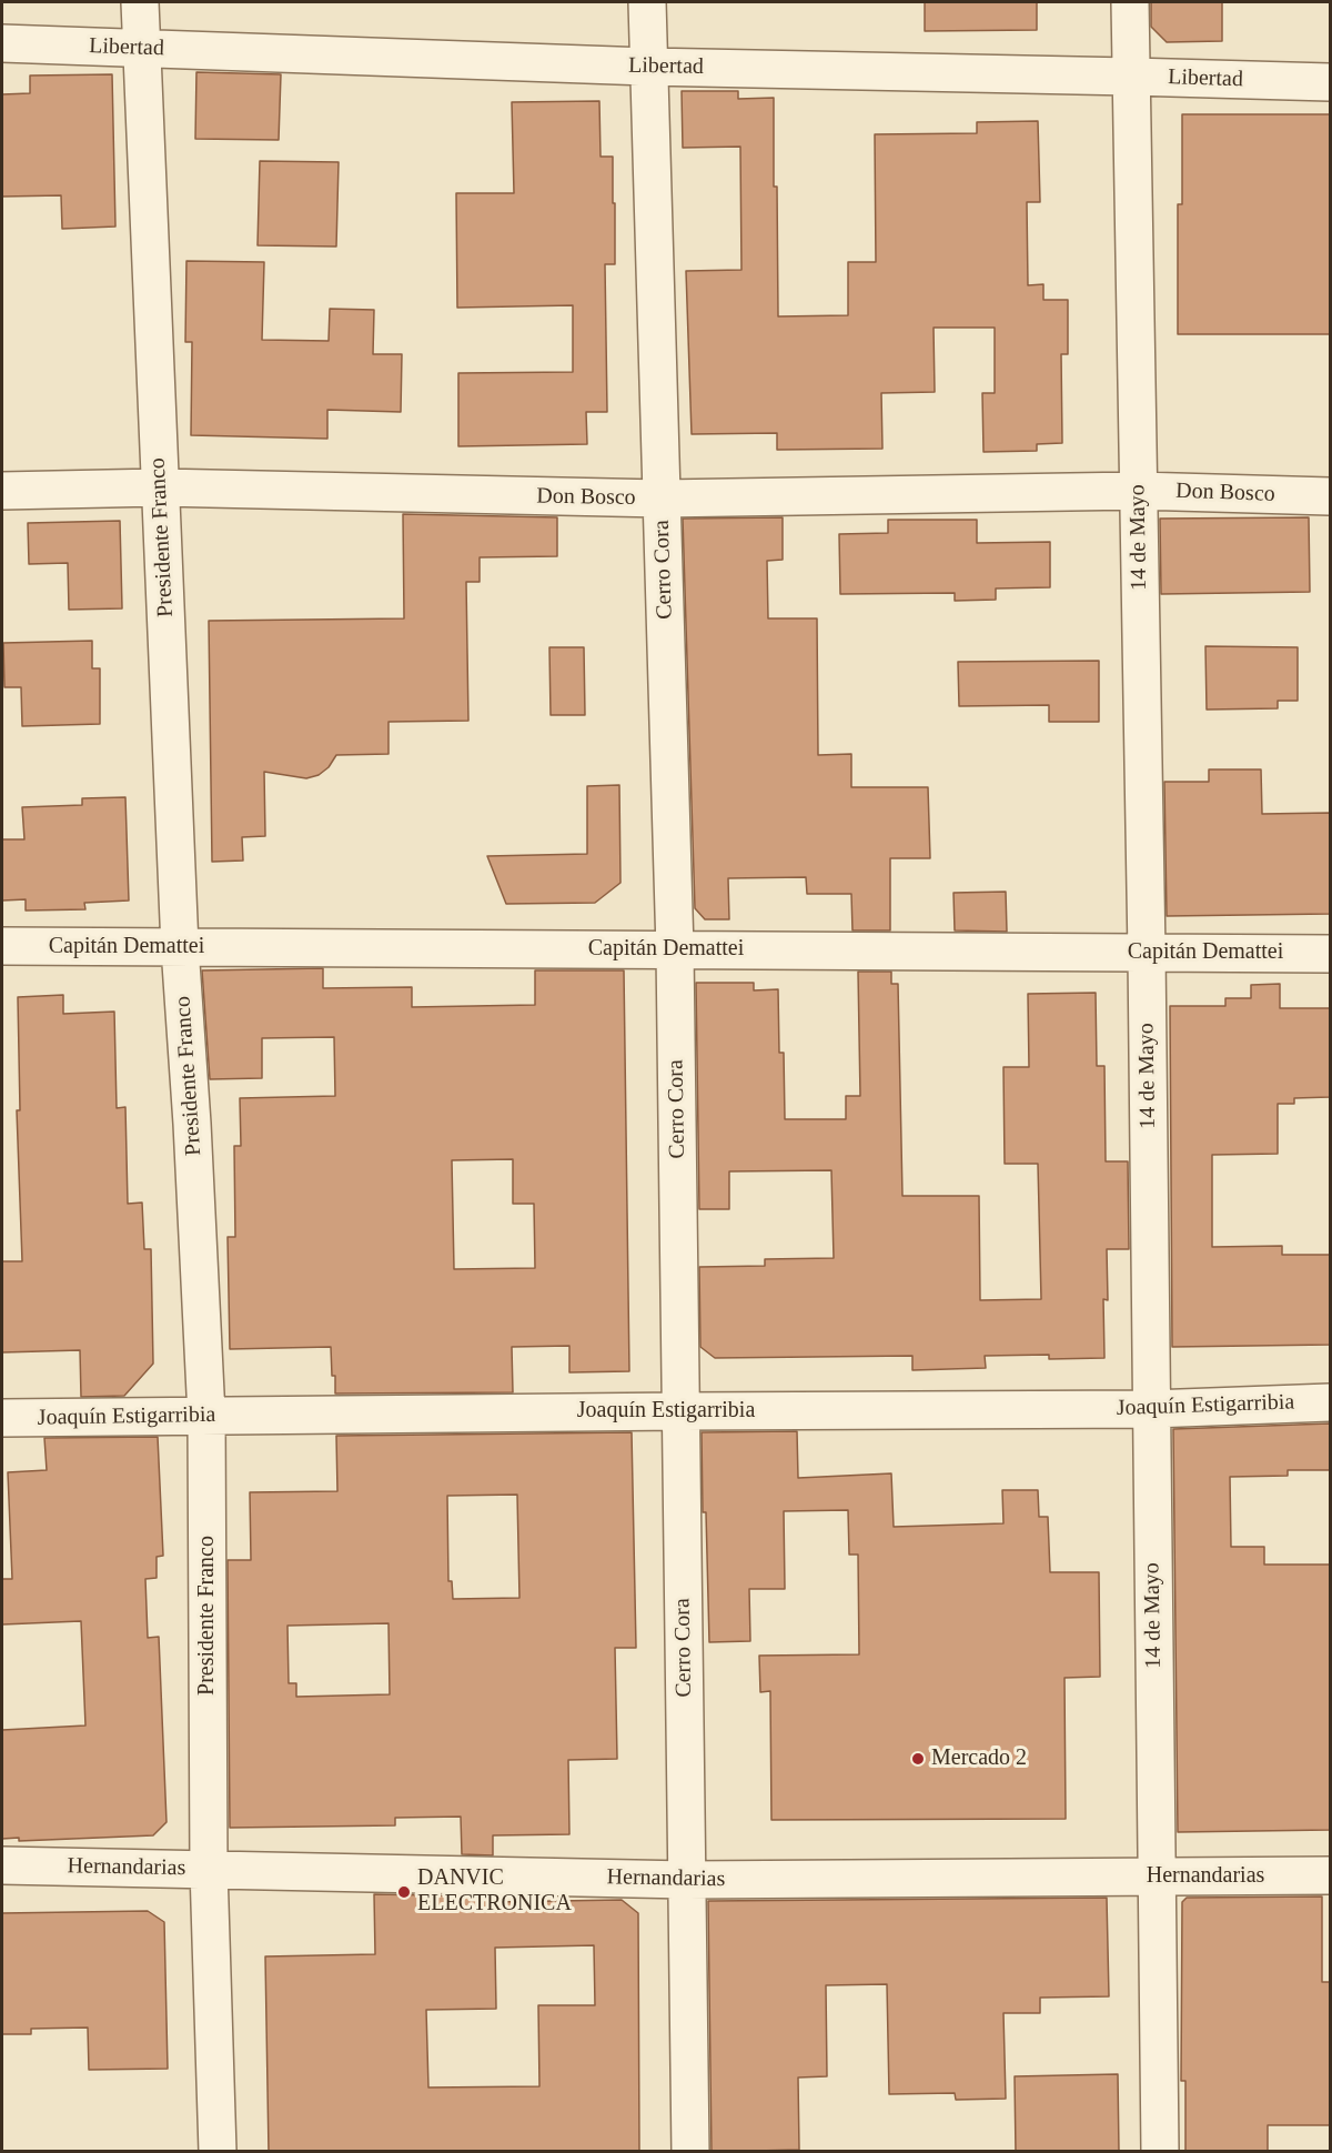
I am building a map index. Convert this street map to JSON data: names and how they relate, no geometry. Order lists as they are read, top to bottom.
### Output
{
  "streets": {
    "street": [
      "Libertad",
      "Don Bosco",
      "Presidente Franco",
      "14 de Mayo",
      "Cerro Cora",
      "Capitán Demattei",
      "Joaquín Estigarribia",
      "Hernandarias"
    ]
  },
  "crossings": [
    ["Libertad", "Presidente Franco"],
    ["Libertad", "14 de Mayo"],
    ["Libertad", "Cerro Cora"],
    ["Don Bosco", "Presidente Franco"],
    ["Don Bosco", "14 de Mayo"],
    ["Don Bosco", "Cerro Cora"],
    ["Presidente Franco", "Capitán Demattei"],
    ["Presidente Franco", "Joaquín Estigarribia"],
    ["Presidente Franco", "Hernandarias"],
    ["14 de Mayo", "Capitán Demattei"],
    ["14 de Mayo", "Joaquín Estigarribia"],
    ["14 de Mayo", "Hernandarias"],
    ["Cerro Cora", "Capitán Demattei"],
    ["Cerro Cora", "Joaquín Estigarribia"],
    ["Cerro Cora", "Hernandarias"]
  ],
  "places": ["Mercado 2", "DANVIC ELECTRONICA"]
}
